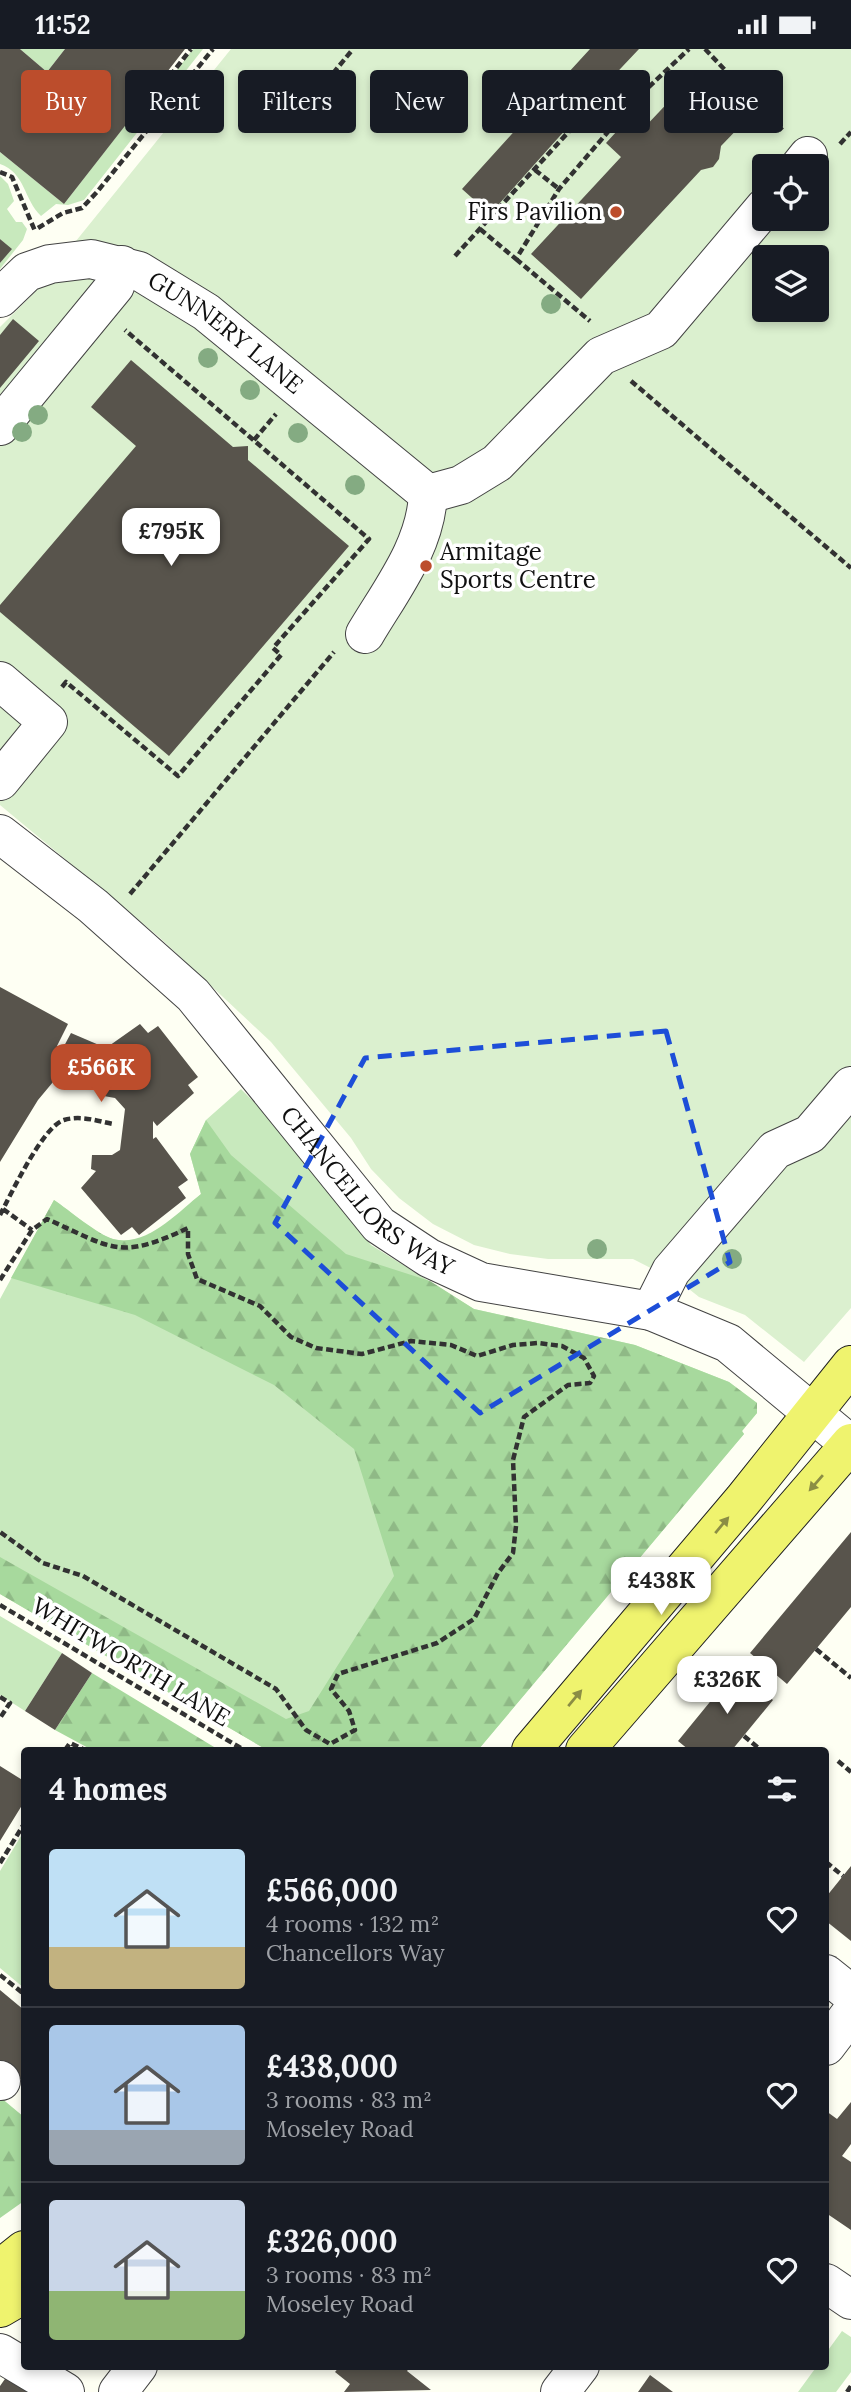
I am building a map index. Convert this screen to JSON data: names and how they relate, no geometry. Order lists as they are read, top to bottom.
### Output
{
  "streets": {
    "street": ["GUNNERY LANE", "CHANCELLORS WAY"],
    "path": ["WHITWORTH LANE"]
  },
  "places": ["Firs Pavilion", "Armitage Sports Centre"],
  "page": {
    "status": "11:52",
    "chip": [
      "Buy",
      "Rent",
      "Filters",
      "New",
      "Apartment",
      "House"
    ],
    "price": [
      "£795K",
      "£566K",
      "£438K",
      "£326K"
    ],
    "heading": "4 homes",
    "list": [
      {
        "name": "£566,000",
        "note": "4 rooms · 132 m² · Chancellors Way"
      },
      {
        "name": "£438,000",
        "note": "3 rooms · 83 m² · Moseley Road"
      },
      {
        "name": "£326,000",
        "note": "3 rooms · 83 m² · Moseley Road"
      }
    ]
  }
}
